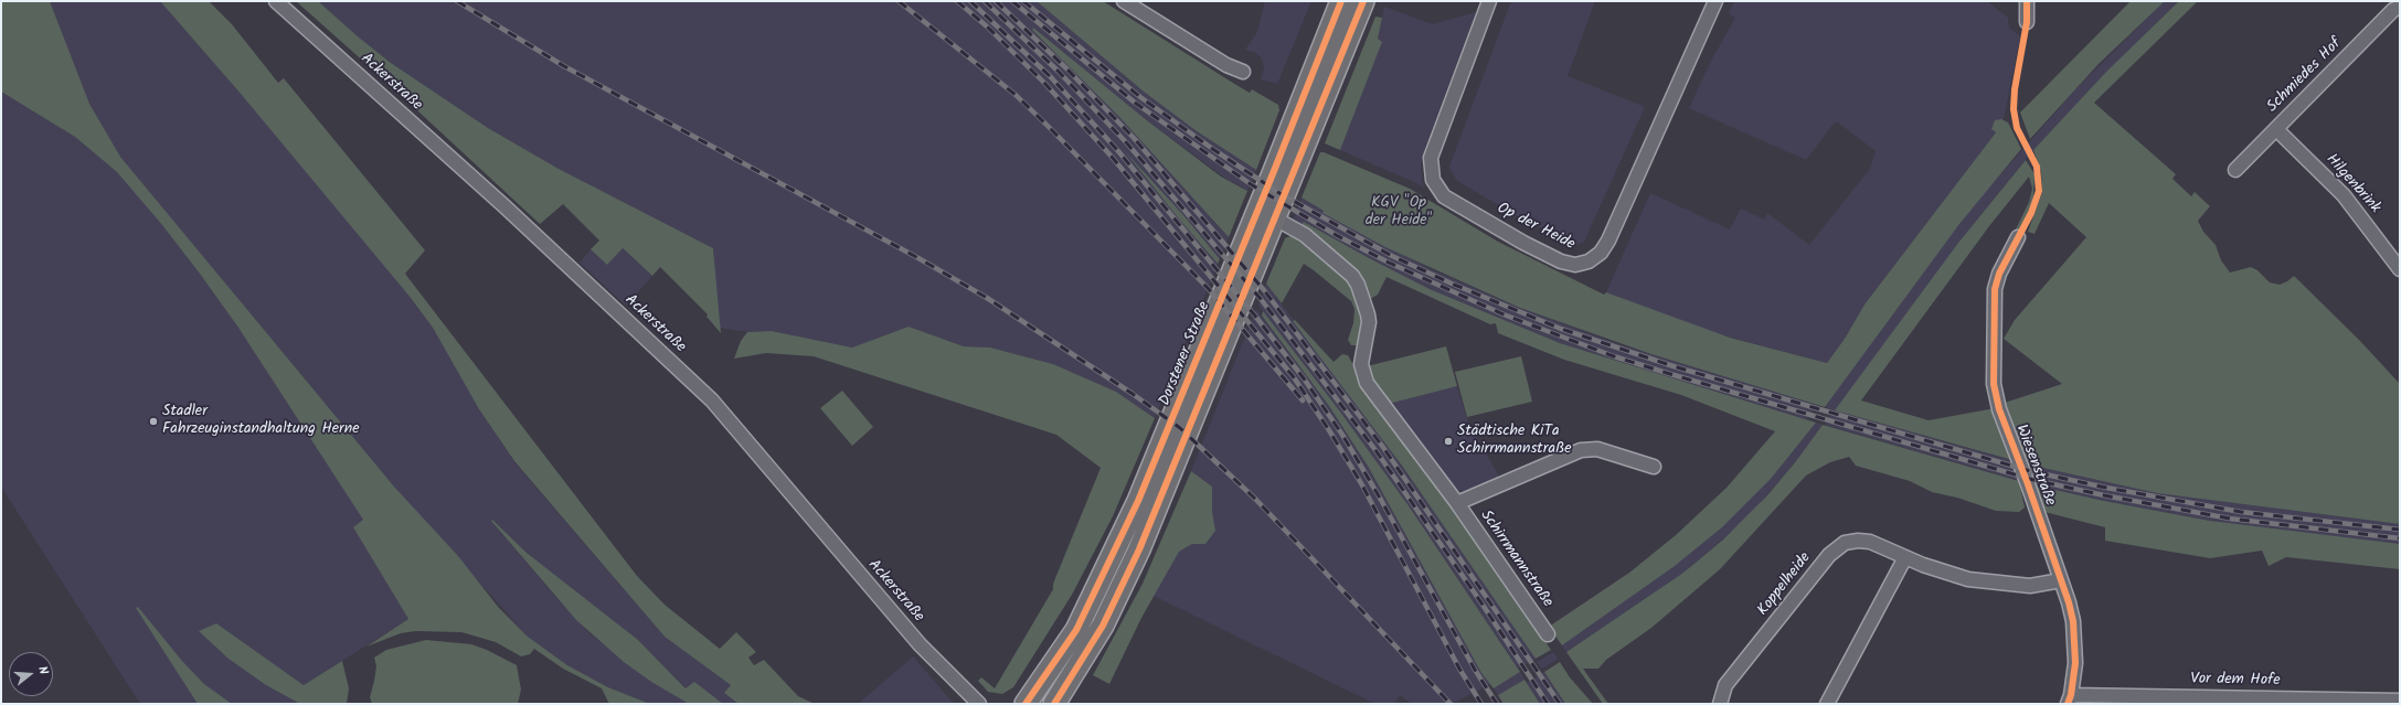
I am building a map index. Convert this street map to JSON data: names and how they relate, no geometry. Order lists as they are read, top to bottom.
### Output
{
  "streets": {
    "main road": ["Dorstener Straße"],
    "street": [
      "Schmiedes Hof",
      "Ackerstraße",
      "Hilgenbrink",
      "Op der Heide",
      "Wiesenstraße",
      "Schirrmannstraße",
      "Koppelheide",
      "Vor dem Hofe"
    ]
  },
  "crossings": [
    ["Schmiedes Hof", "Hilgenbrink"],
    ["Dorstener Straße", "Schirrmannstraße"],
    ["Wiesenstraße", "Koppelheide"],
    ["Wiesenstraße", "Vor dem Hofe"]
  ],
  "parks": ["KGV \"Op der Heide\""],
  "places": ["Stadler Fahrzeuginstandhaltung Herne", "Städtische KiTa Schirrmannstraße"],
  "north": "right"
}
